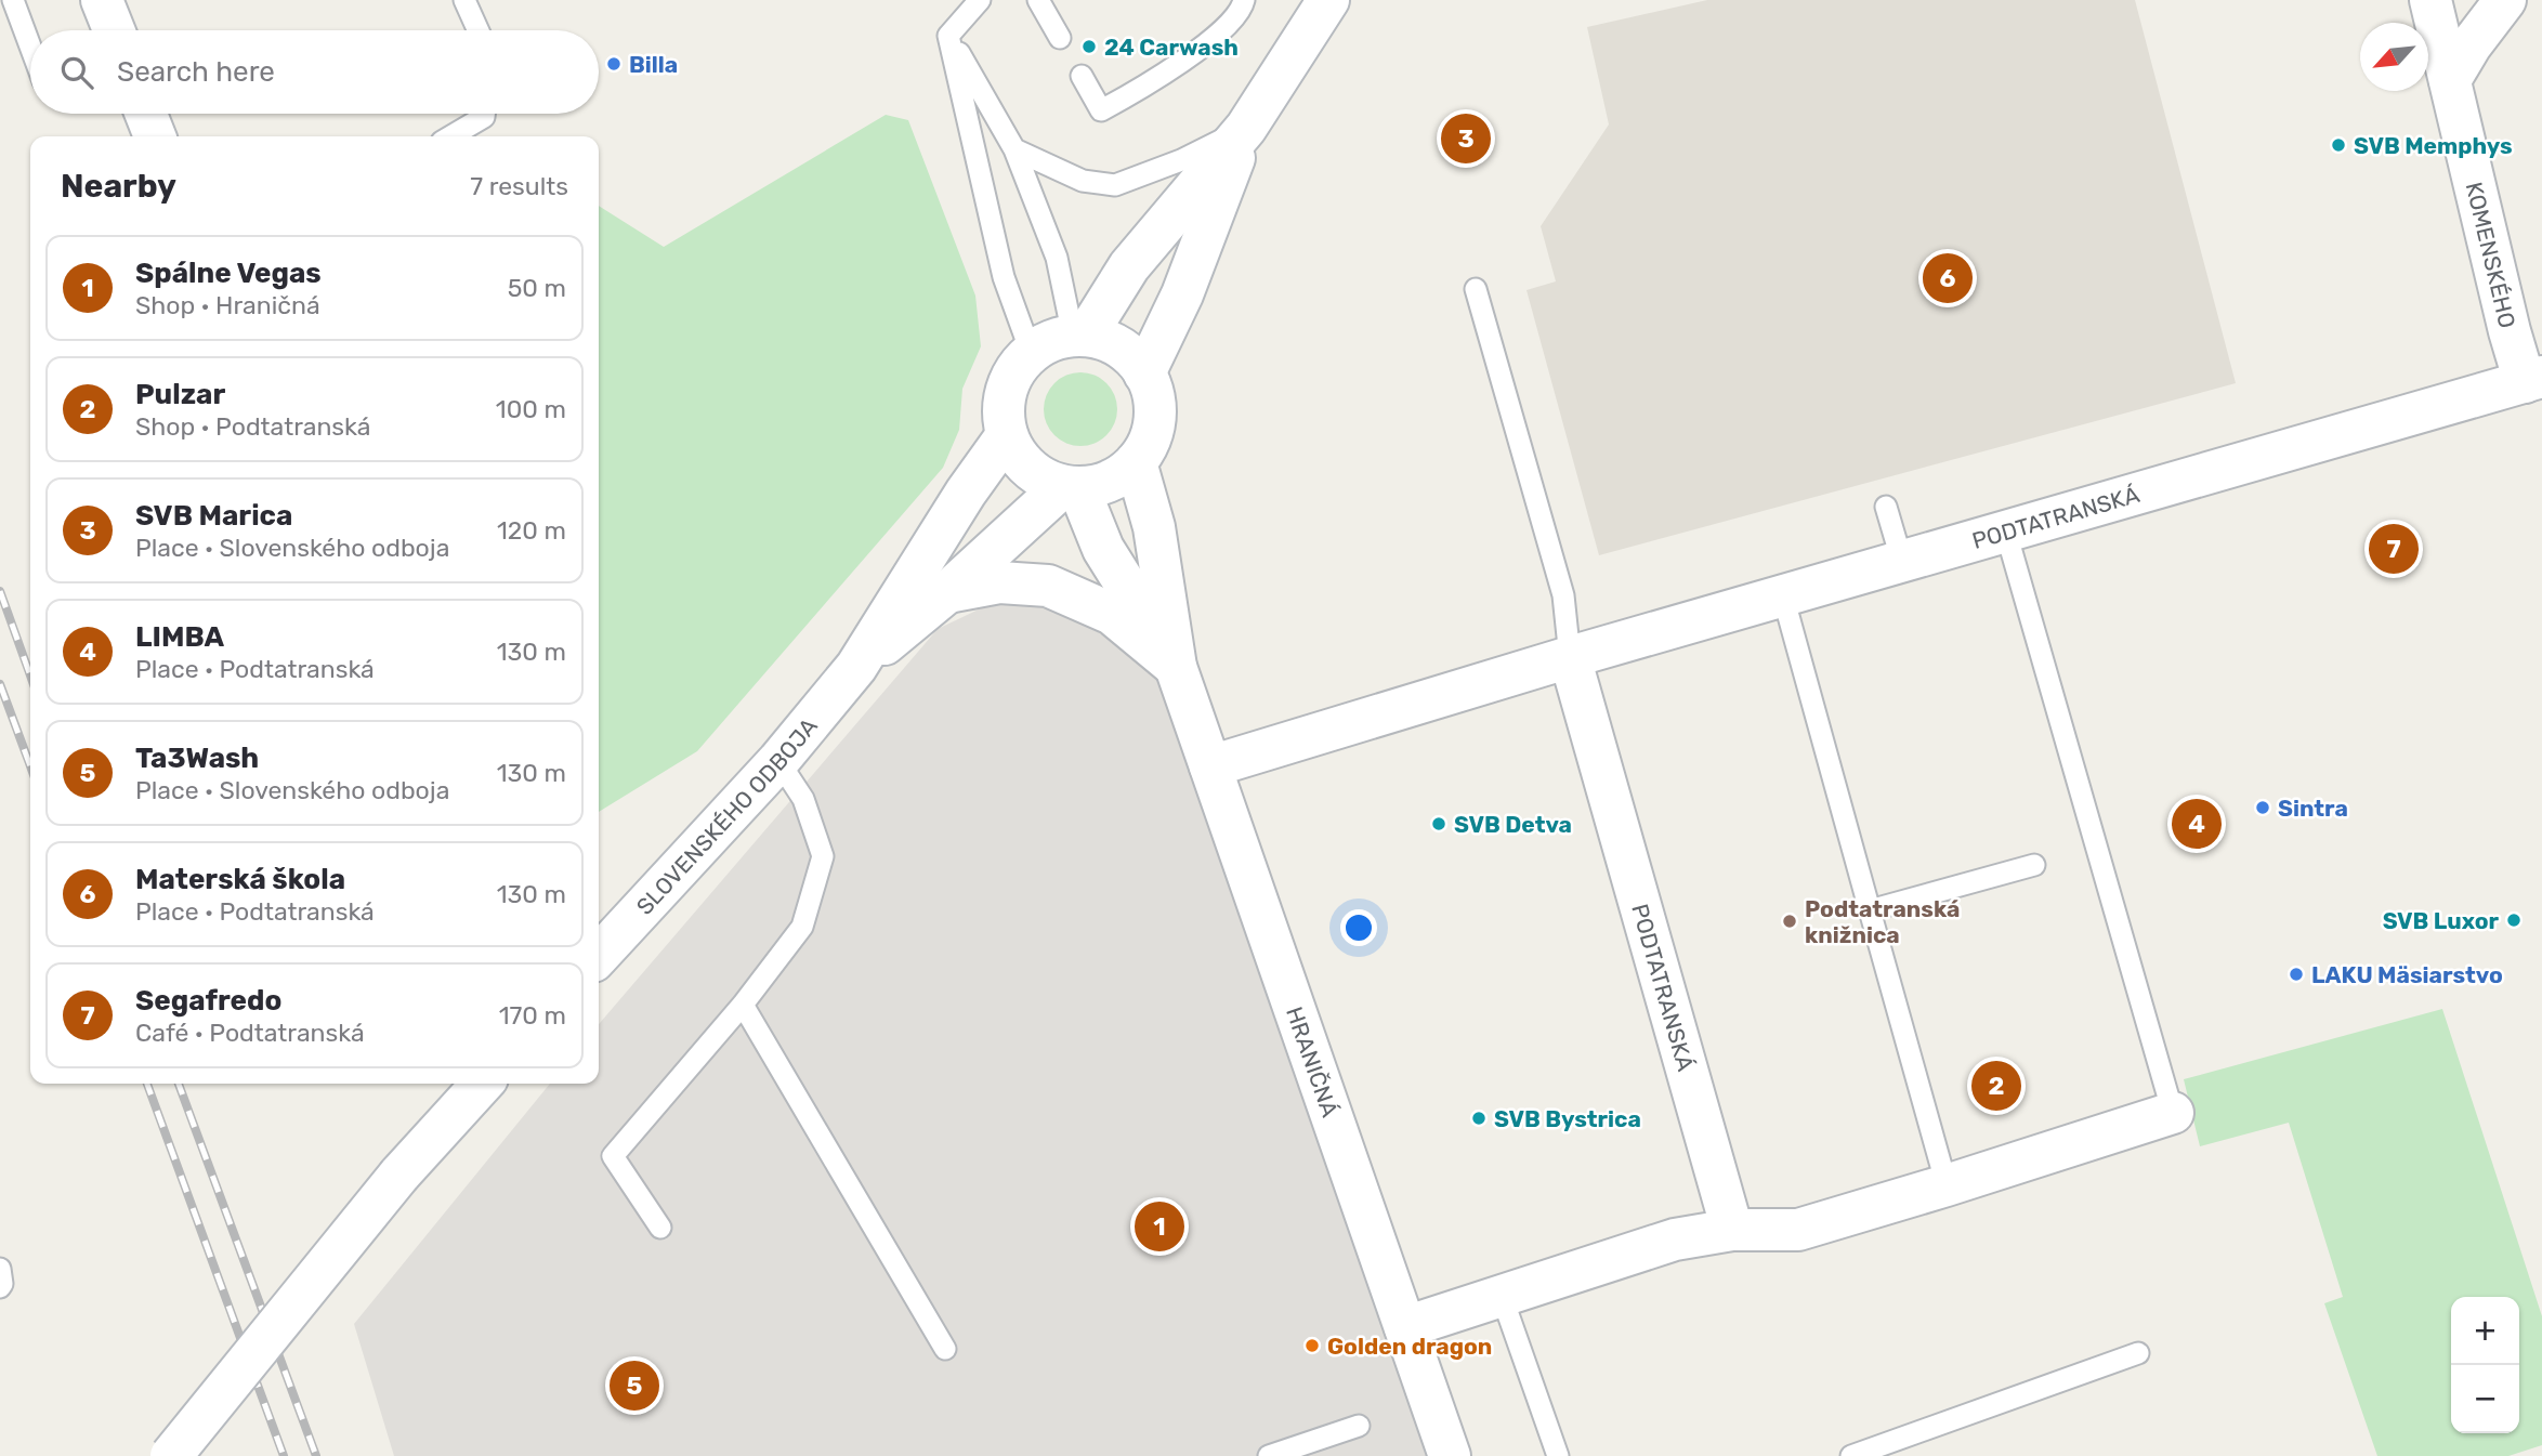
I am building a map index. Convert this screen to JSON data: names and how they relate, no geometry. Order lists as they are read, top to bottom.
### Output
{
  "streets": {
    "street": [
      "KOMENSKÉHO",
      "PODTATRANSKÁ",
      "SLOVENSKÉHO ODBOJA",
      "HRANIČNÁ"
    ]
  },
  "crossings": [
    ["KOMENSKÉHO", "PODTATRANSKÁ"],
    ["PODTATRANSKÁ", "HRANIČNÁ"],
    ["SLOVENSKÉHO ODBOJA", "HRANIČNÁ"]
  ],
  "places": [
    "24 Carwash",
    "Billa",
    "SVB Memphys",
    "Sintra",
    "SVB Detva",
    "SVB Luxor",
    "Podtatranská knižnica",
    "LAKU Mäsiarstvo",
    "SVB Bystrica",
    "Golden dragon"
  ],
  "north": "bottom left",
  "page": {
    "search": "Search here",
    "pins": [
      "3",
      "6",
      "7",
      "4",
      "2",
      "1",
      "5"
    ],
    "heading": ["Nearby", "7 results"],
    "list": [
      {
        "mark": "1",
        "name": "Spálne Vegas",
        "note": "Shop · Hraničná",
        "value": "50 m"
      },
      {
        "mark": "2",
        "name": "Pulzar",
        "note": "Shop · Podtatranská",
        "value": "100 m"
      },
      {
        "mark": "3",
        "name": "SVB Marica",
        "note": "Place · Slovenského odboja",
        "value": "120 m"
      },
      {
        "mark": "4",
        "name": "LIMBA",
        "note": "Place · Podtatranská",
        "value": "130 m"
      },
      {
        "mark": "5",
        "name": "Ta3Wash",
        "note": "Place · Slovenského odboja",
        "value": "130 m"
      },
      {
        "mark": "6",
        "name": "Materská škola",
        "note": "Place · Podtatranská",
        "value": "130 m"
      },
      {
        "mark": "7",
        "name": "Segafredo",
        "note": "Café · Podtatranská",
        "value": "170 m"
      }
    ],
    "map_buttons": ["+", "−"]
  }
}
